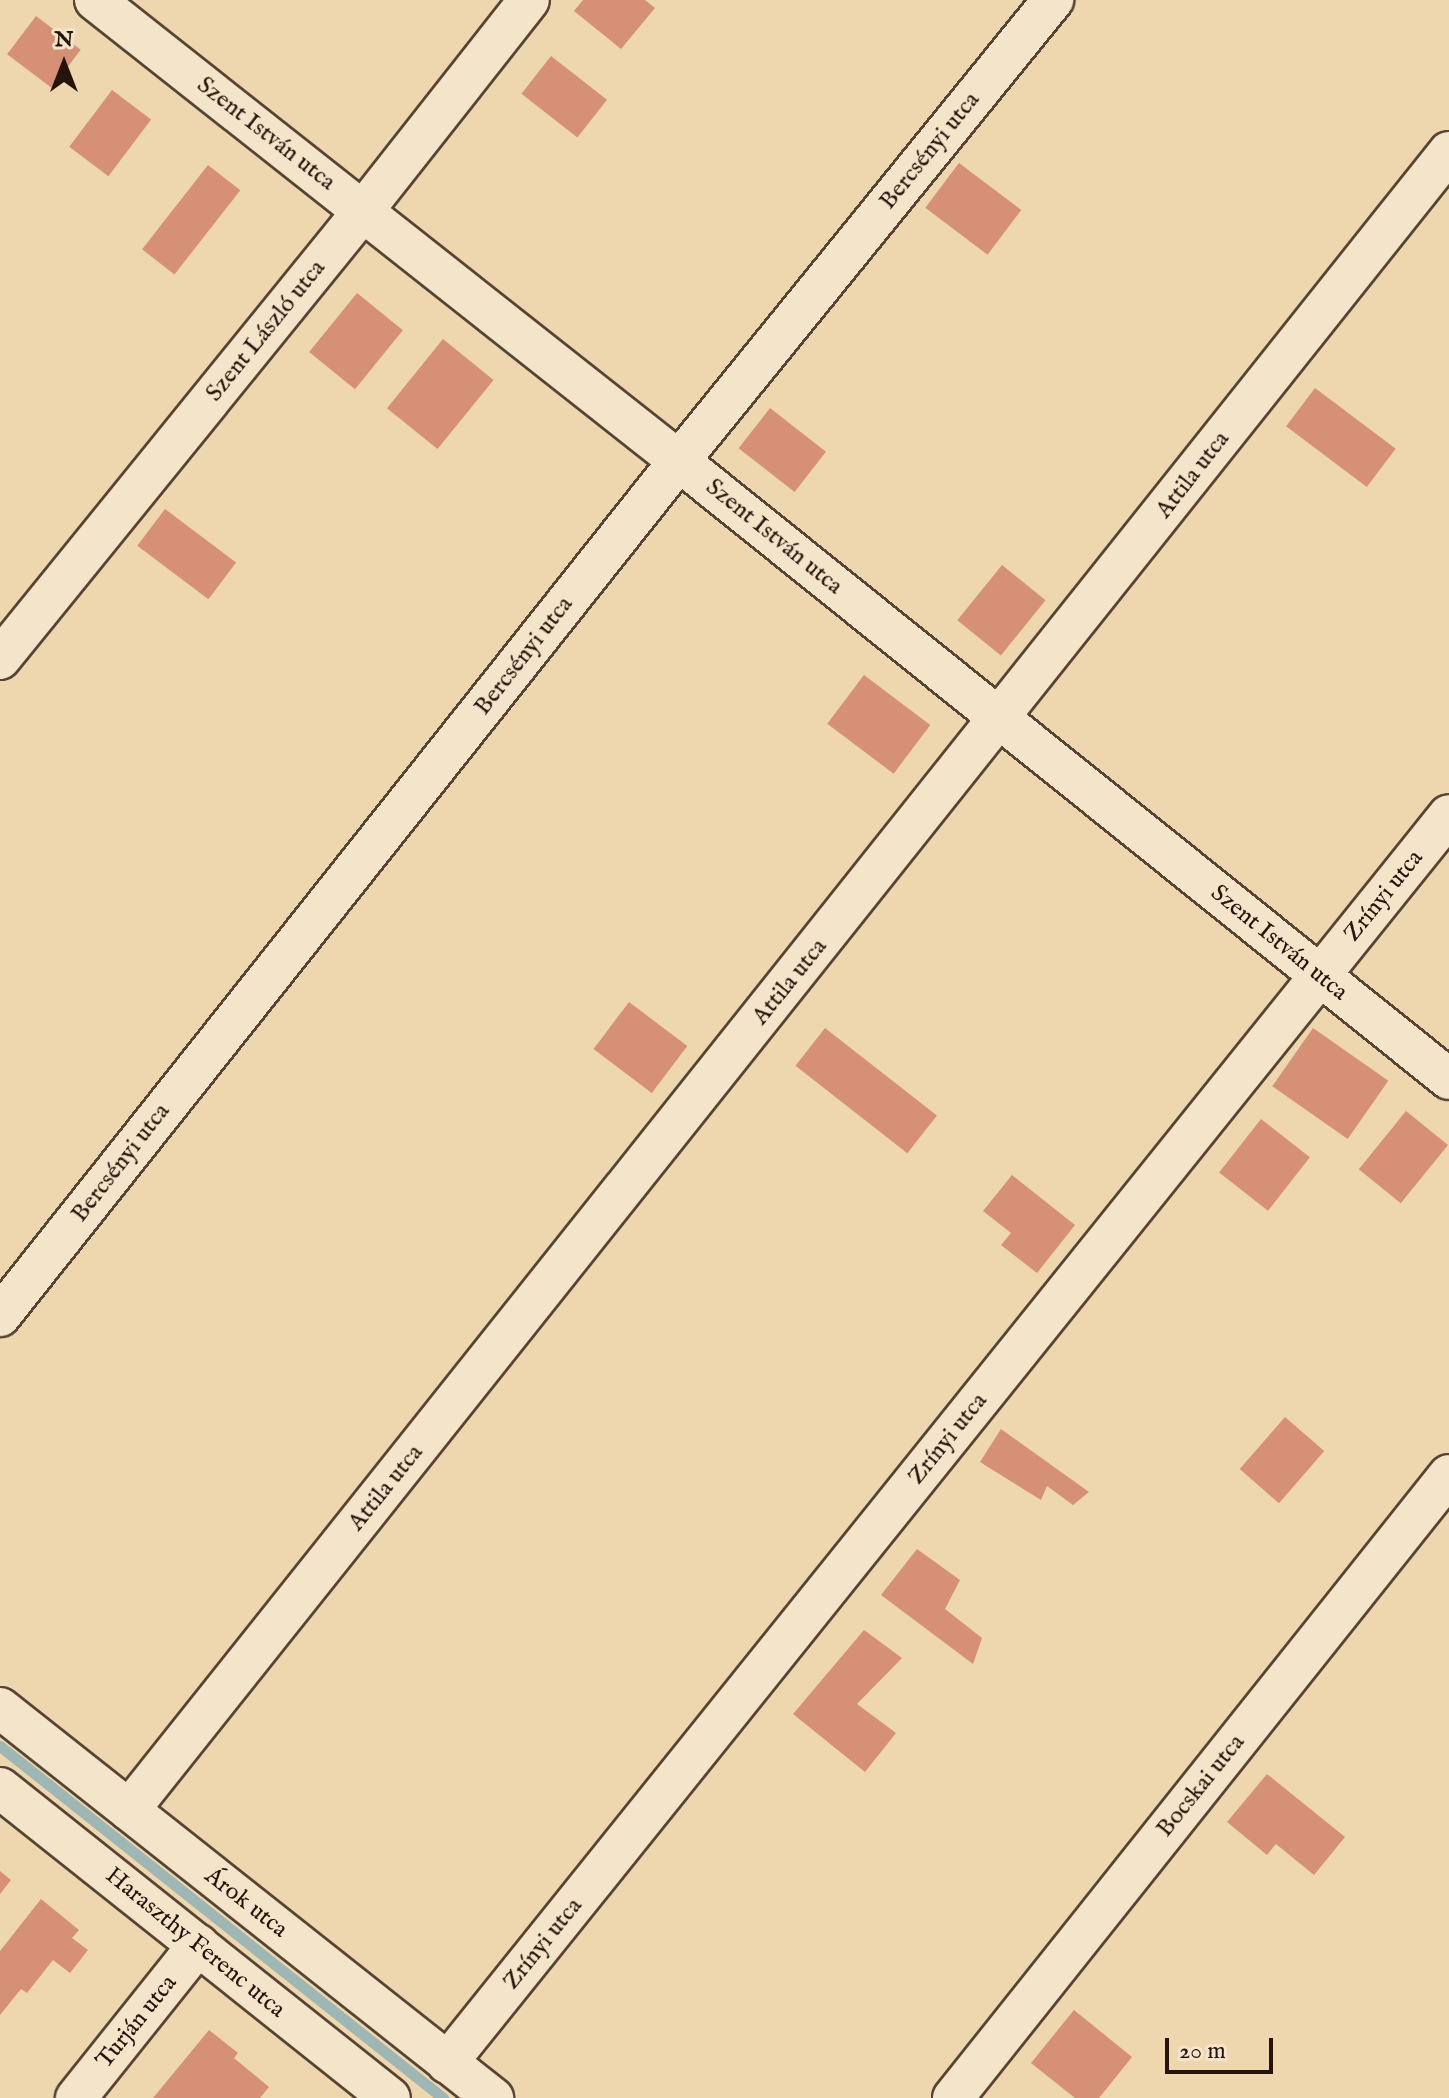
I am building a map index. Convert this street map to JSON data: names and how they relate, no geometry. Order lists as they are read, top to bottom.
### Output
{
  "streets": {
    "street": [
      "Szent István utca",
      "Bercsényi utca",
      "Szent László utca",
      "Attila utca",
      "Zrínyi utca",
      "Bocskai utca",
      "Árok utca",
      "Haraszthy Ferenc utca",
      "Turján utca"
    ]
  },
  "crossings": [
    ["Szent István utca", "Bercsényi utca"],
    ["Szent István utca", "Szent László utca"],
    ["Szent István utca", "Attila utca"],
    ["Szent István utca", "Zrínyi utca"],
    ["Attila utca", "Árok utca"],
    ["Zrínyi utca", "Árok utca"],
    ["Haraszthy Ferenc utca", "Turján utca"]
  ],
  "scale_bar": "20 m",
  "north": "top"
}
